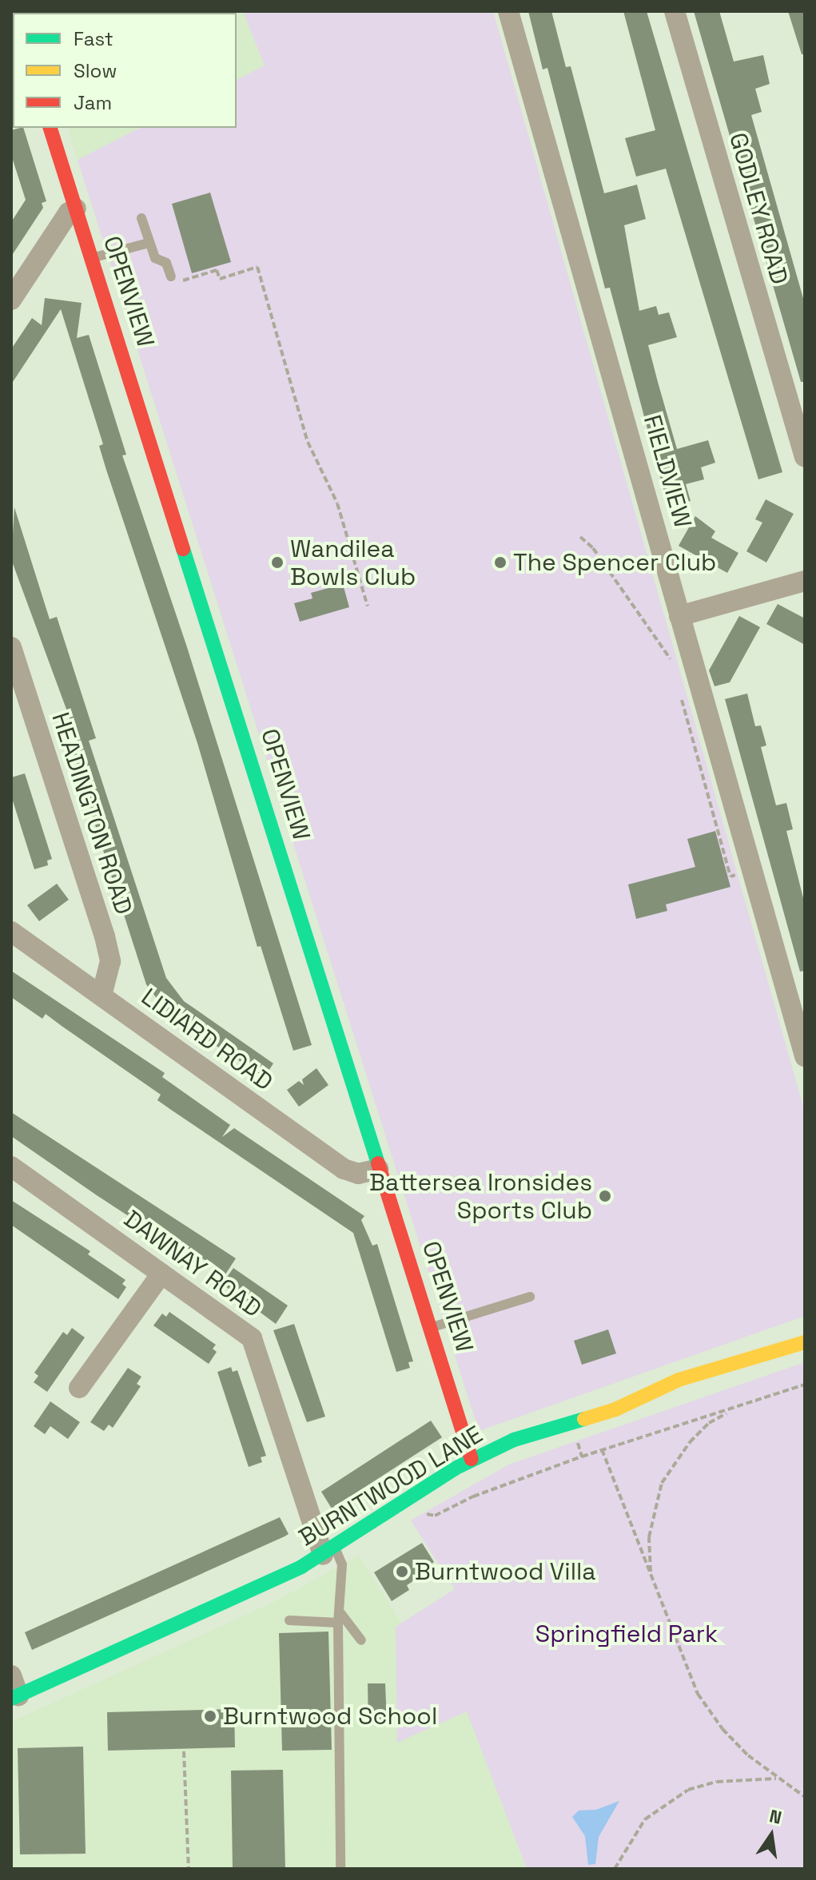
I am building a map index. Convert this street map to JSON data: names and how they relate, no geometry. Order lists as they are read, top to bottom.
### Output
{
  "streets": {
    "street": [
      "GODLEY ROAD",
      "OPENVIEW",
      "FIELDVIEW",
      "HEADINGTON ROAD",
      "LIDIARD ROAD",
      "DAWNAY ROAD",
      "BURNTWOOD LANE"
    ]
  },
  "crossings": [
    ["OPENVIEW", "LIDIARD ROAD"],
    ["OPENVIEW", "BURNTWOOD LANE"],
    ["HEADINGTON ROAD", "LIDIARD ROAD"],
    ["DAWNAY ROAD", "BURNTWOOD LANE"]
  ],
  "parks": ["Springfield Park"],
  "places": [
    "Wandilea Bowls Club",
    "The Spencer Club",
    "Battersea Ironsides Sports Club",
    "Burntwood Villa",
    "Burntwood School"
  ],
  "legend": ["Fast", "Slow", "Jam"],
  "north": "top"
}
